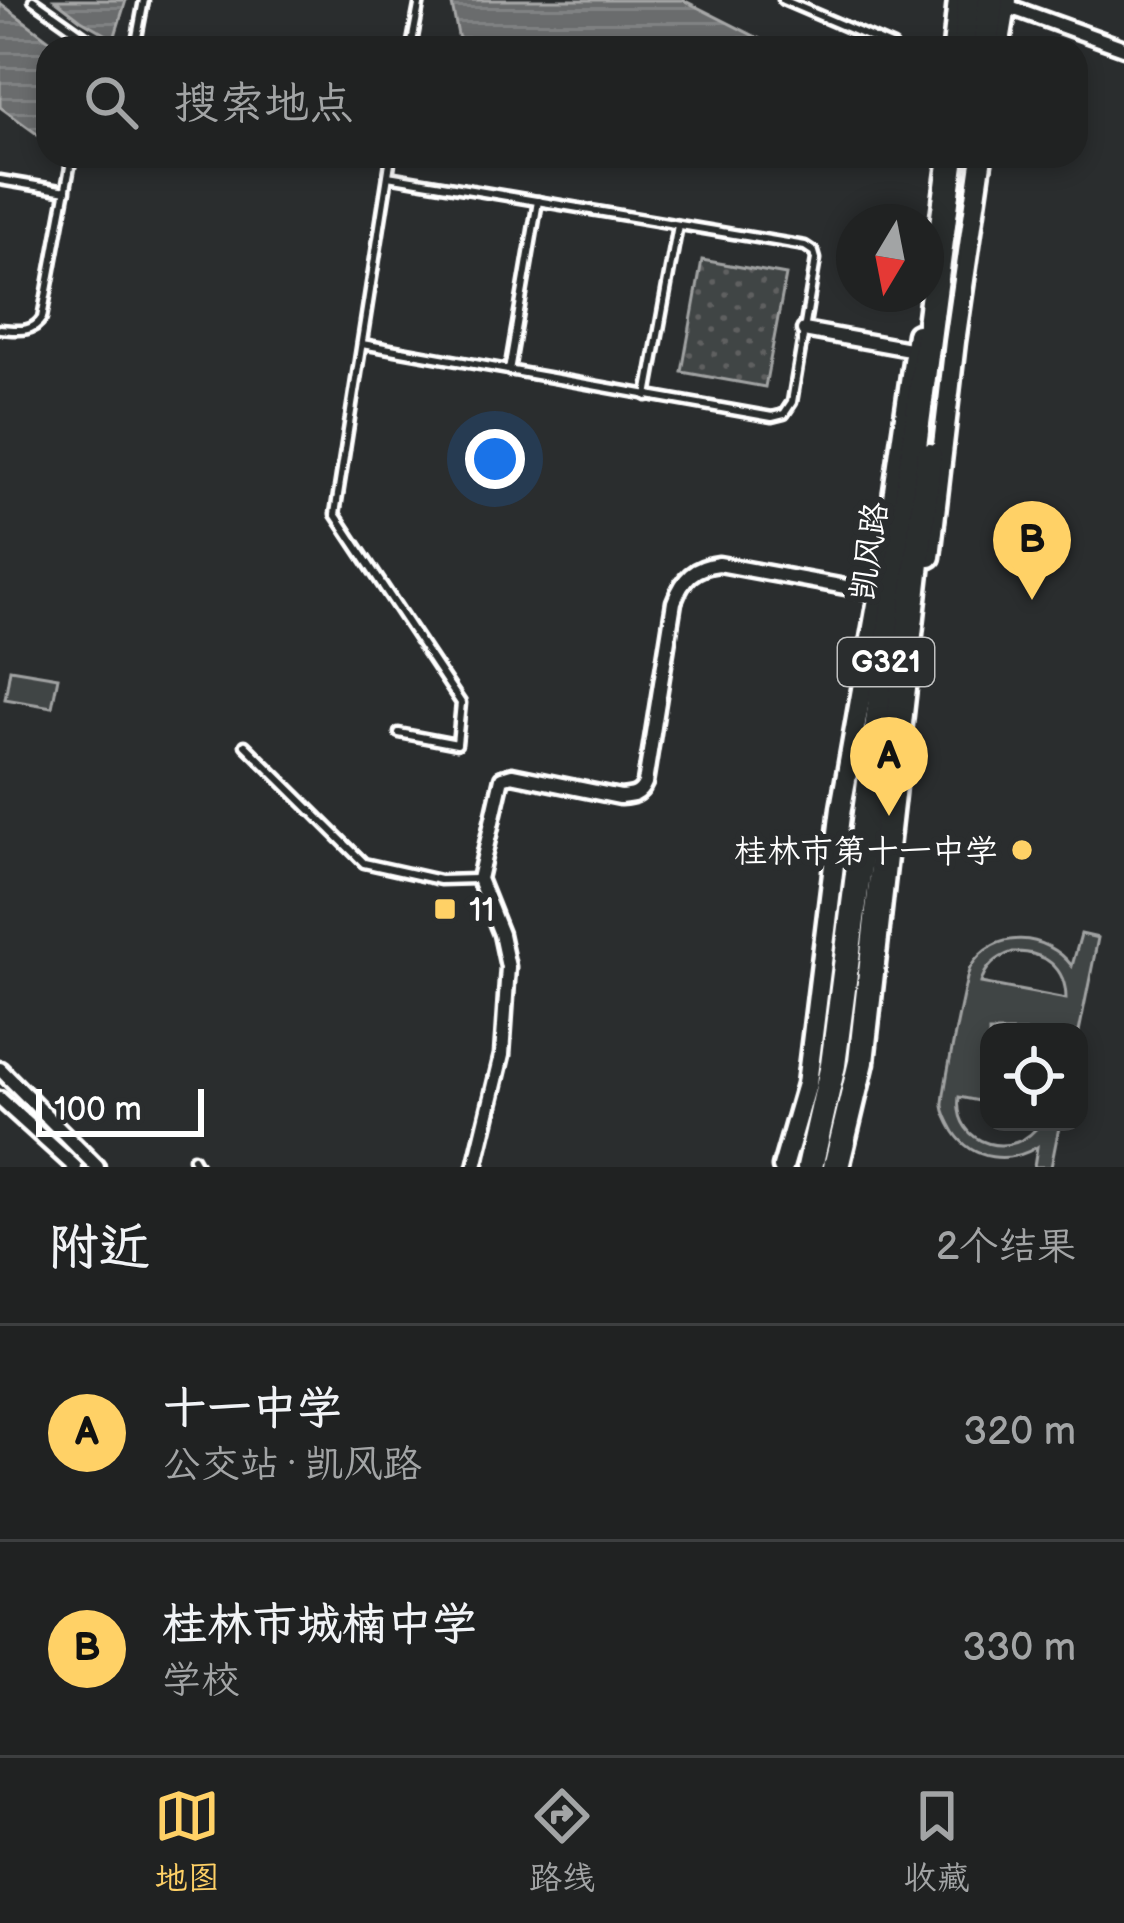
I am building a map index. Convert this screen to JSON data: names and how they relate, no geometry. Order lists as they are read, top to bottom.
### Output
{
  "streets": {
    "highway": ["凯风路", "G321"]
  },
  "places": {
    "other": ["桂林市第十一中学"],
    "transit": ["11"]
  },
  "scale_bar": "100 m",
  "north": "bottom",
  "page": {
    "search": "搜索地点",
    "pins": ["B", "A"],
    "scale": "100 m",
    "heading": ["附近", "2个结果"],
    "list": [
      {
        "mark": "A",
        "name": "十一中学",
        "note": "公交站 · 凯风路",
        "value": "320 m"
      },
      {
        "mark": "B",
        "name": "桂林市城楠中学",
        "note": "学校",
        "value": "330 m"
      }
    ],
    "nav": ["地图", "路线", "收藏"]
  }
}
